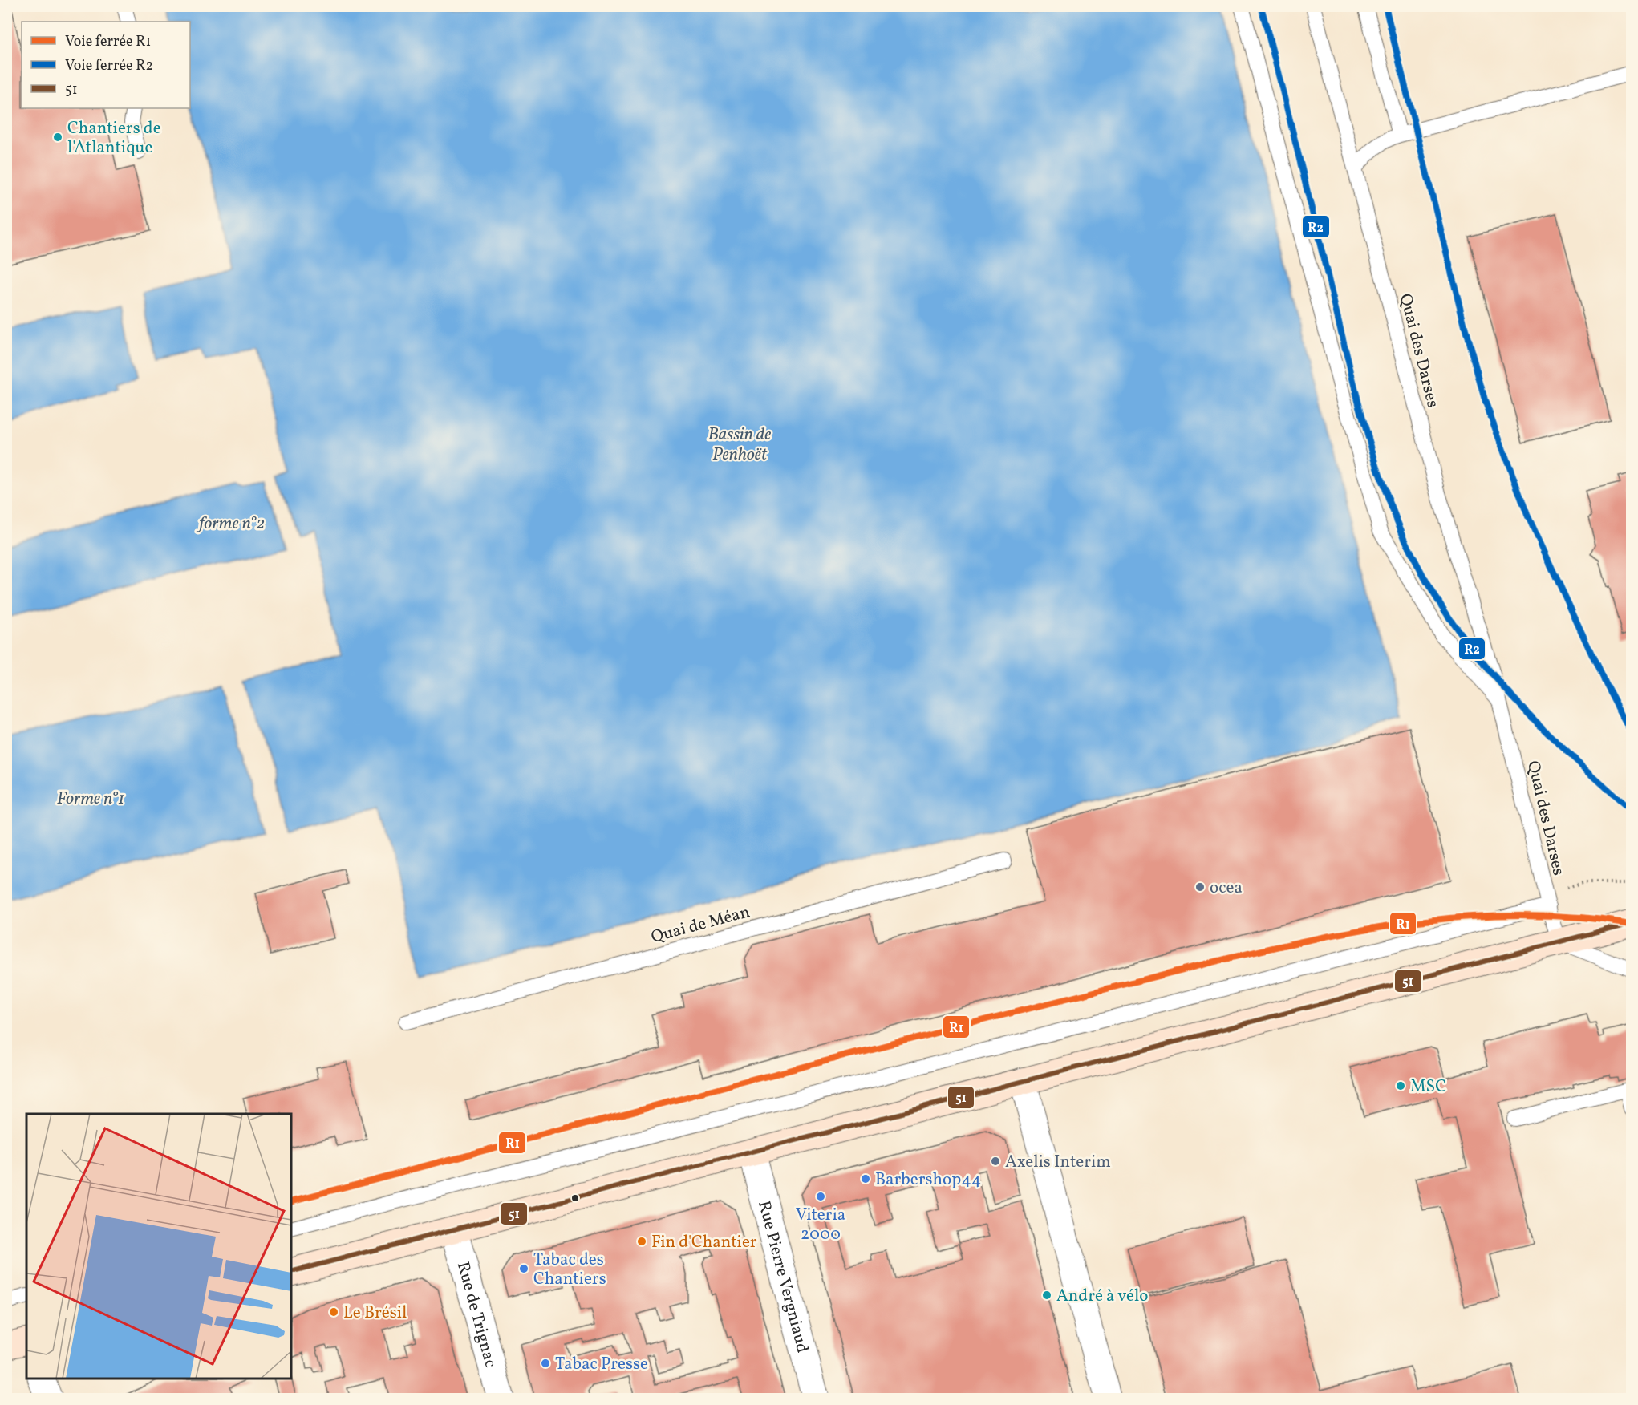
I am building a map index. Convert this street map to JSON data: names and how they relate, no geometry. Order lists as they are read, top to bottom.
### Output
{
  "streets": {
    "street": ["Rue Pierre Vergniaud", "Rue de Trignac"],
    "lane": ["Quai des Darses", "Quai de Méan"]
  },
  "water": ["Bassin de Penhoët", "forme n°2", "Forme n°1"],
  "places": [
    "Chantiers de l'Atlantique",
    "ocea",
    "MSC",
    "Axelis Interim",
    "Barbershop44",
    "Viteria 2000",
    "Fin d'Chantier",
    "Tabac des Chantiers",
    "André à vélo",
    "Le Brésil",
    "Tabac Presse"
  ],
  "lines": ["rail line R2", "rail line R1", "transit line 51"],
  "legend": ["Voie ferrée R1", "Voie ferrée R2", "51"]
}
